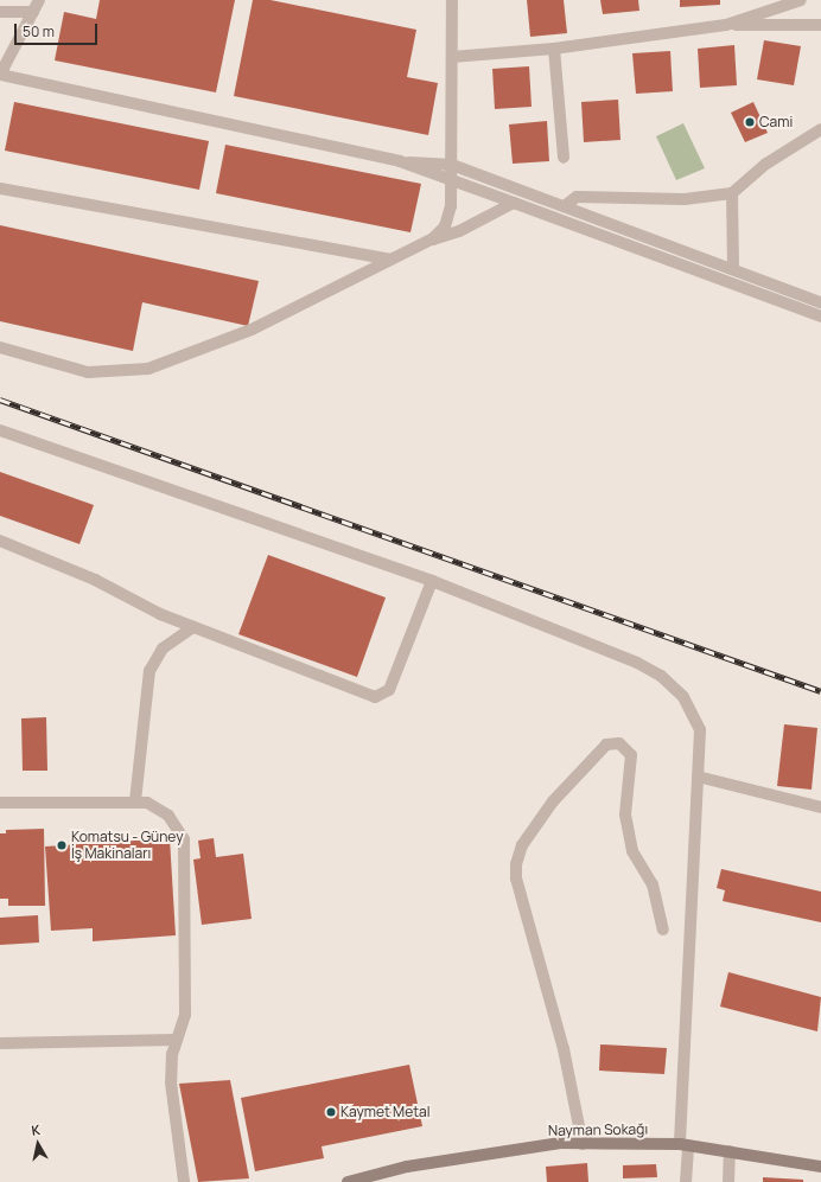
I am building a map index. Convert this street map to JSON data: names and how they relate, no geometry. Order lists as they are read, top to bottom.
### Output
{
  "streets": {
    "street": ["Nayman Sokağı"]
  },
  "places": ["Cami", "Komatsu - Güney İş Makinaları", "Kaymet Metal"],
  "scale_bar": "50 m",
  "north": "top"
}
